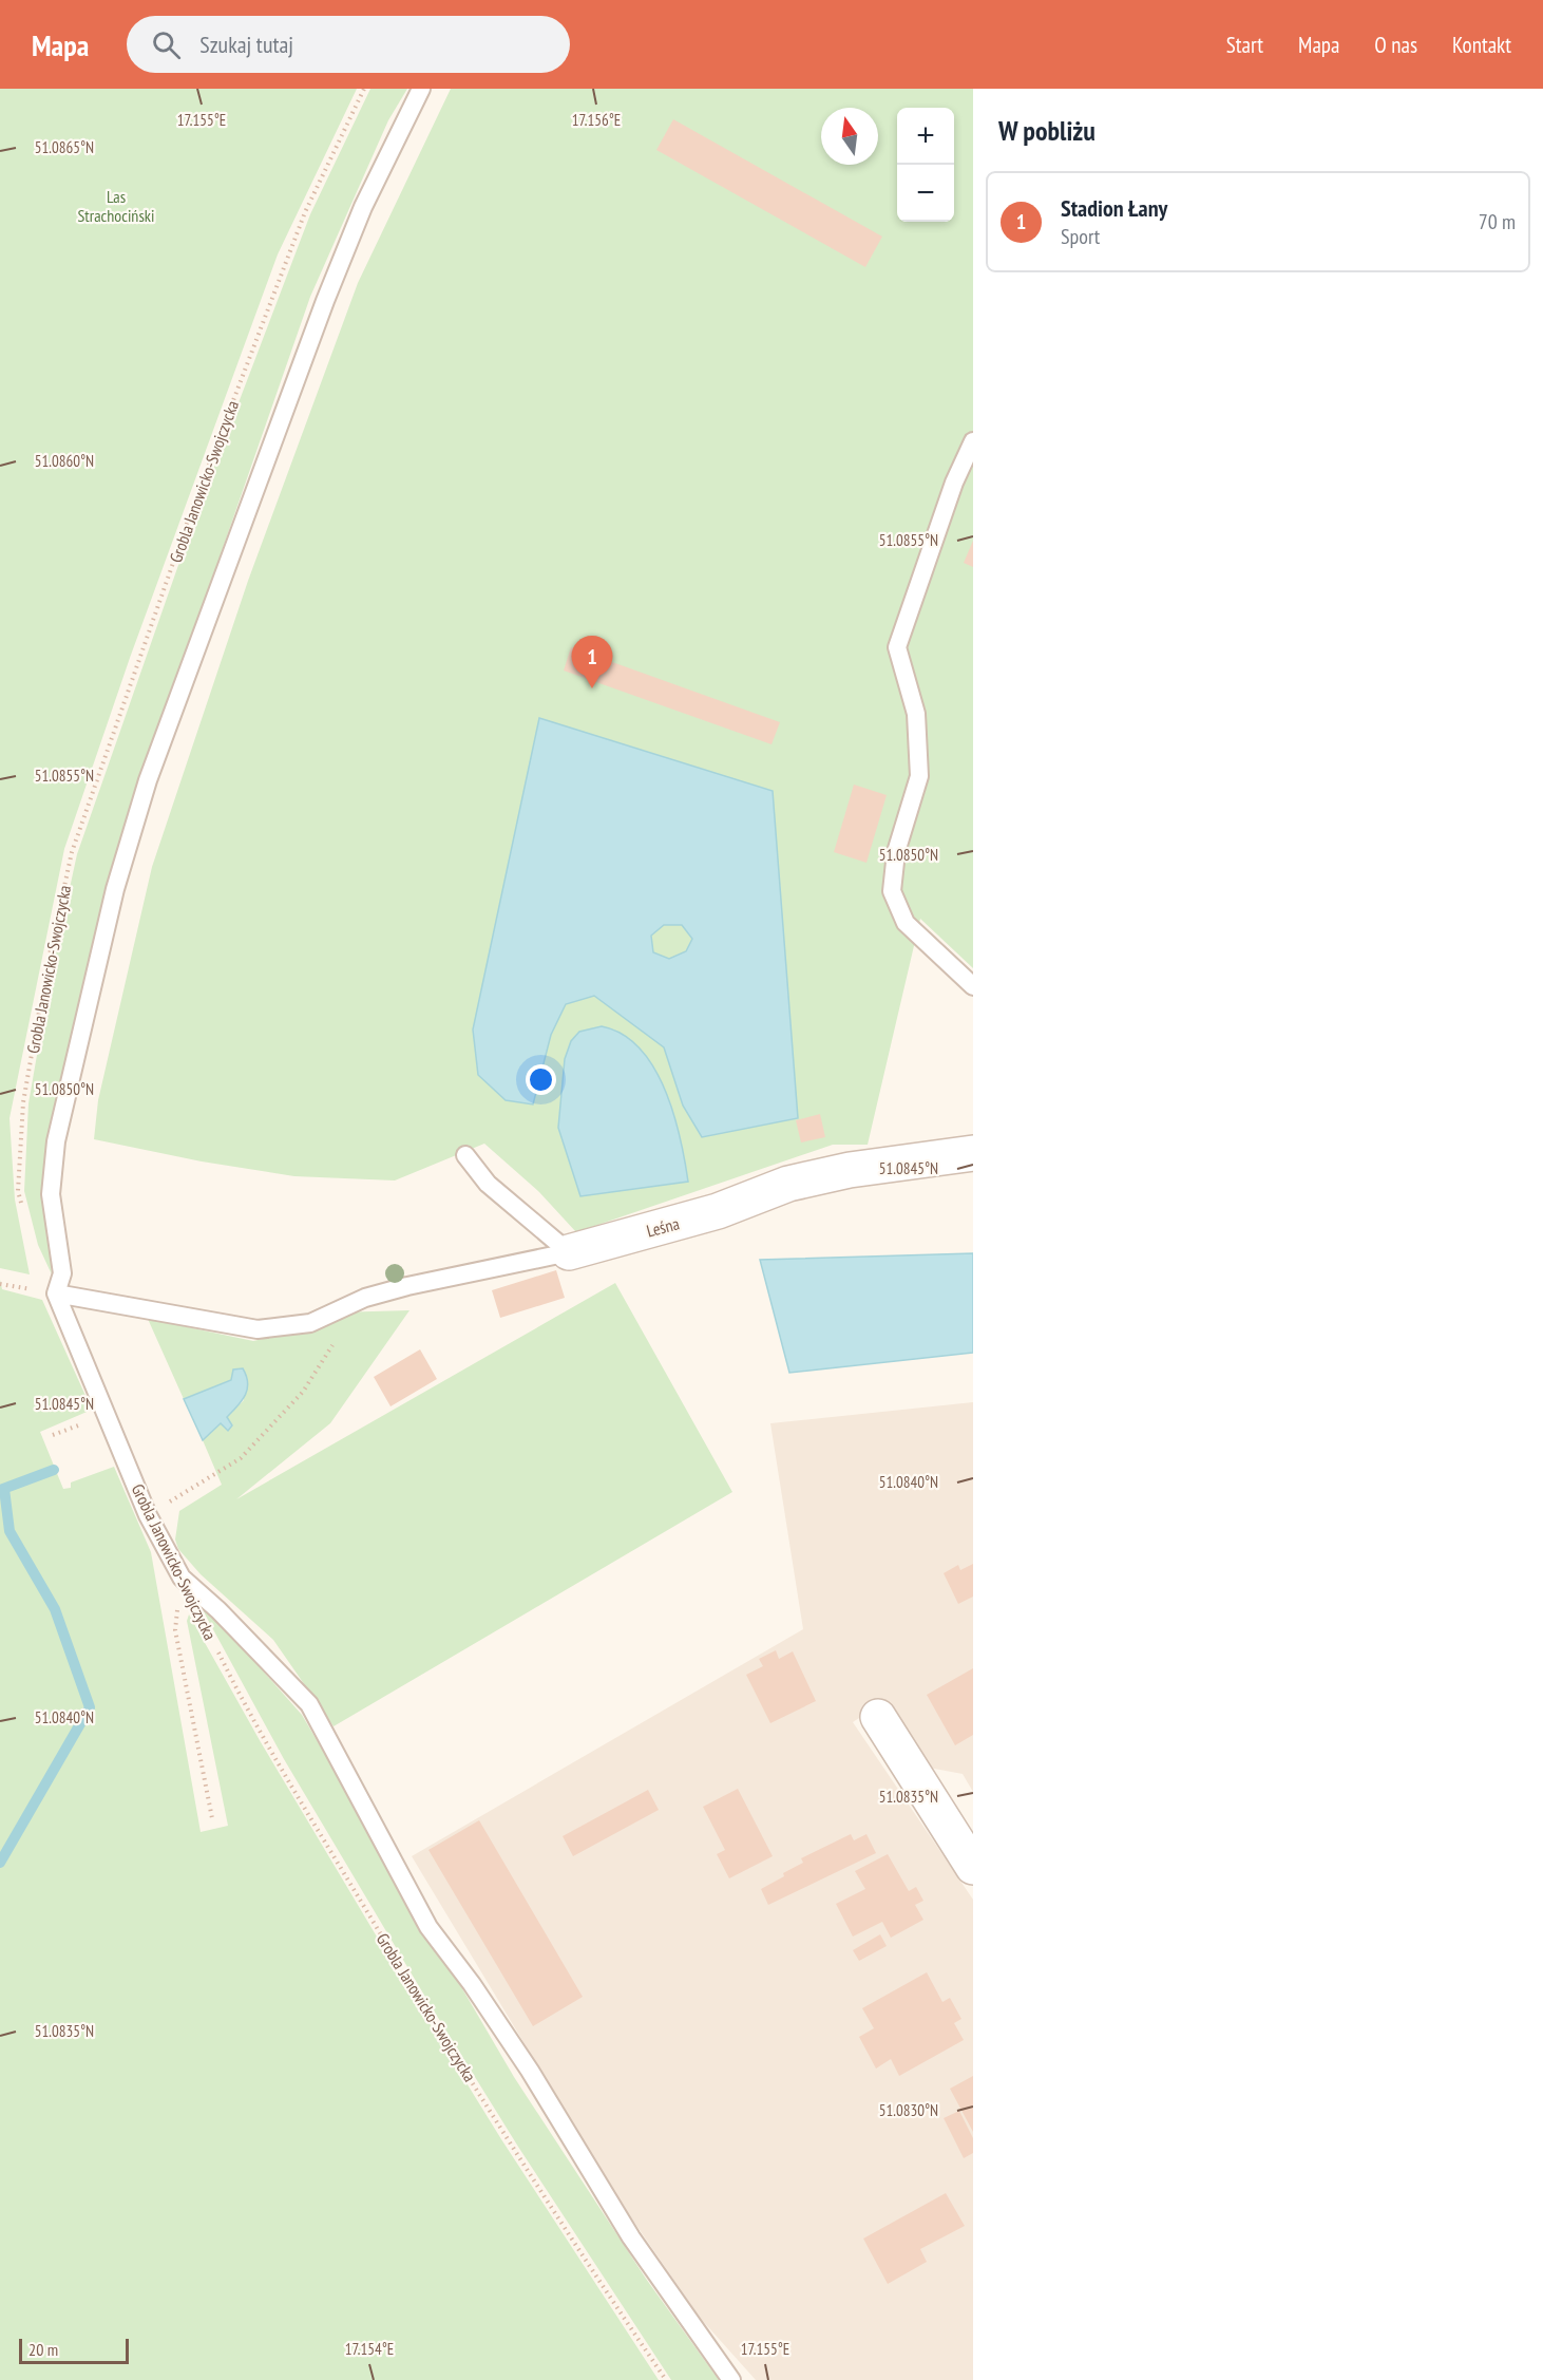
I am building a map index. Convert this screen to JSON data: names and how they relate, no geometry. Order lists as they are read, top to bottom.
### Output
{
  "streets": {
    "street": ["Leśna"],
    "lane": ["Grobla Janowicko-Swojczycka"]
  },
  "crossings": [
    ["Grobla Janowicko-Swojczycka", "Leśna"]
  ],
  "parks": ["Las Strachociński"],
  "scale_bar": "20 m",
  "north": "top",
  "page": {
    "header": "Mapa",
    "search": "Szukaj tutaj",
    "nav": [
      "Start",
      "Mapa",
      "O nas",
      "Kontakt"
    ],
    "heading": "W pobliżu",
    "map_buttons": ["+", "−"],
    "list": [
      {
        "mark": "1",
        "name": "Stadion Łany",
        "note": "Sport",
        "value": "70 m"
      }
    ],
    "pins": "1",
    "scale": "20 m"
  },
  "coordinates": [
    "17.155°E",
    "17.156°E",
    "51.0865°N",
    "51.0860°N",
    "51.0855°N",
    "51.0850°N",
    "51.0845°N",
    "51.0840°N",
    "51.0835°N",
    "51.0830°N",
    "17.154°E"
  ]
}
